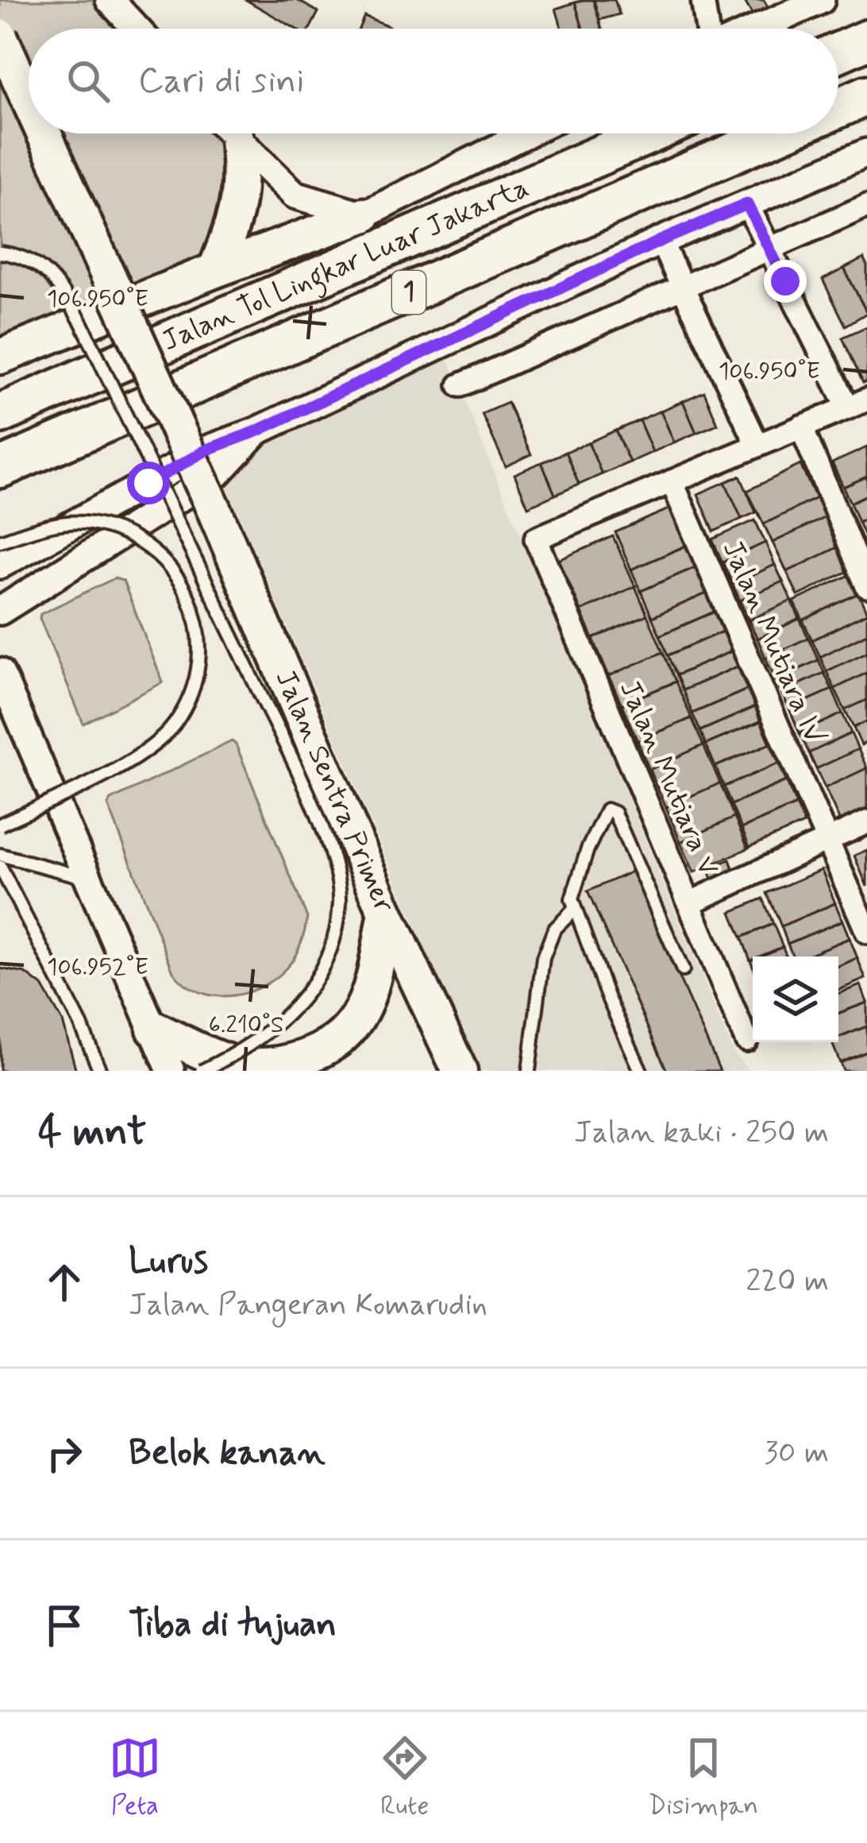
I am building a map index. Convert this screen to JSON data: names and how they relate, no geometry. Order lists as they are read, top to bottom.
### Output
{
  "streets": {
    "highway": ["Jalan Tol Lingkar Luar Jakarta", "1"],
    "main road": ["Jalan Sentra Primer"],
    "street": ["Jalan Mutiara IV", "Jalan Mutiara V"]
  },
  "crossings": [
    ["Jalan Mutiara IV", "Jalan Mutiara V"]
  ],
  "page": {
    "search": "Cari di sini",
    "heading": ["4 mnt", "Jalan kaki · 250 m"],
    "list": [
      ["Lurus", "Jalan Pangeran Komarudin", "220 m"],
      ["Belok kanan", "30 m"],
      "Tiba di tujuan"
    ],
    "nav": ["Peta", "Rute", "Disimpan"]
  },
  "coordinates": ["106.950°E", "106.952°E", "6.210°S"]
}
